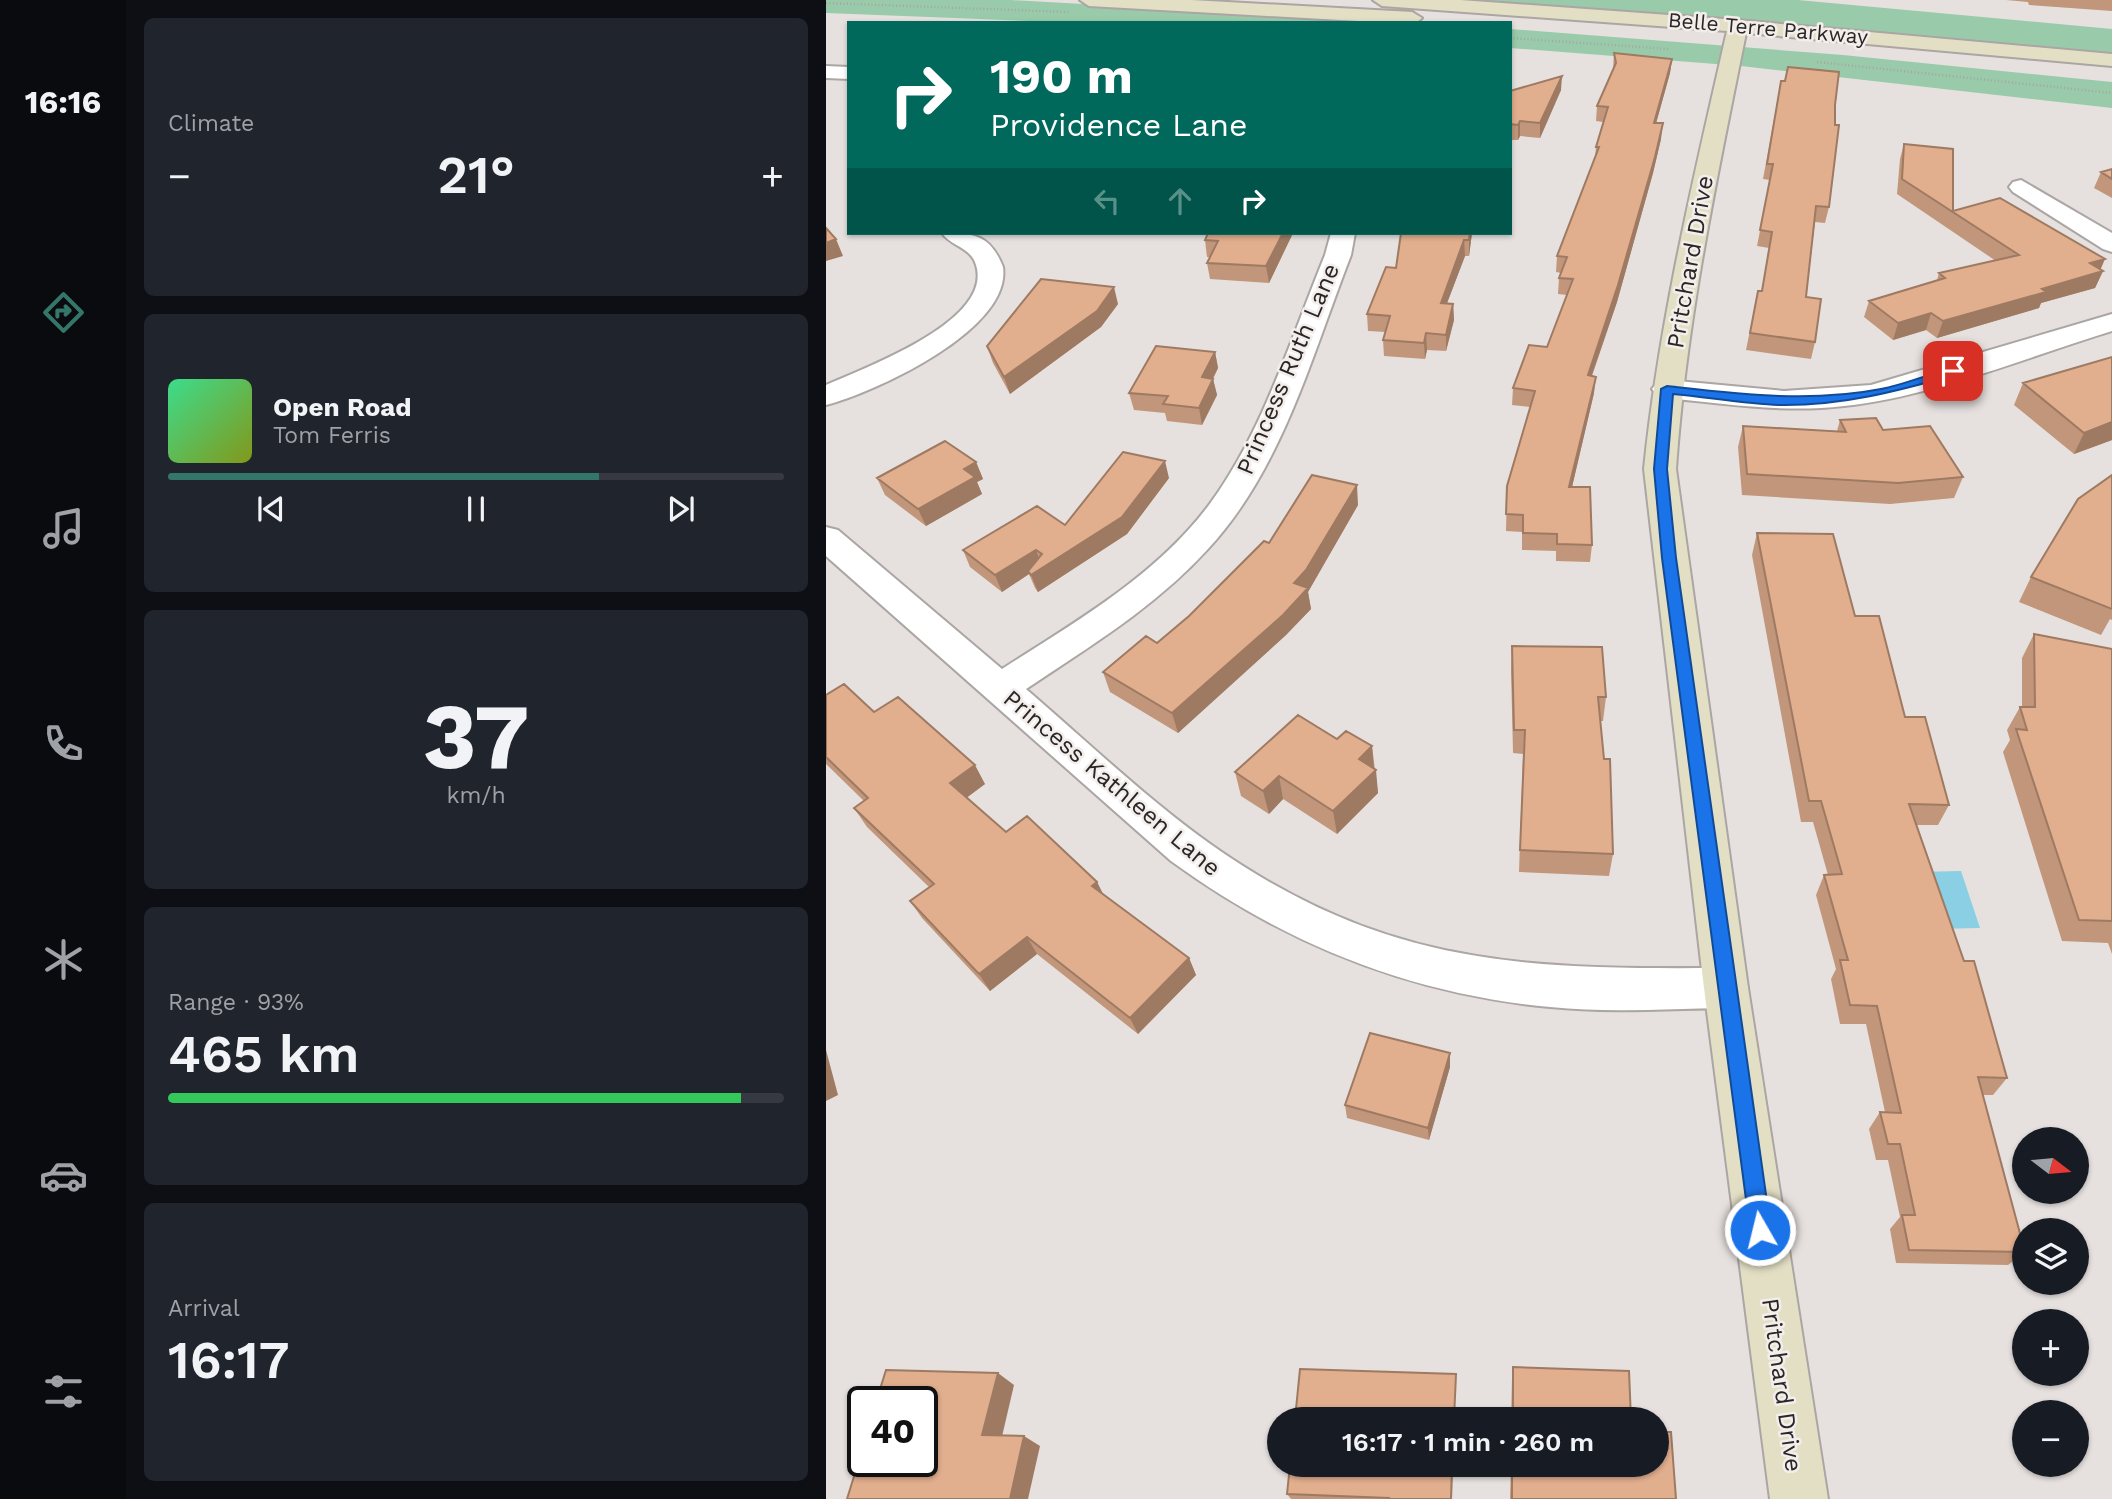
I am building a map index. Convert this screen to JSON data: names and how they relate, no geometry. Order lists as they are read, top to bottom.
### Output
{
  "streets": {
    "main road": ["Belle Terre Parkway", "Pritchard Drive"],
    "street": ["Princess Ruth Lane", "Princess Kathleen Lane"]
  },
  "crossings": [
    ["Belle Terre Parkway", "Pritchard Drive"],
    ["Pritchard Drive", "Princess Kathleen Lane"],
    ["Princess Ruth Lane", "Princess Kathleen Lane"]
  ],
  "north": "right",
  "page": {
    "tabs": "16:16",
    "tile": [
      "Climate",
      ["37", "km/h"],
      ["Range · 93%", "465 km"],
      ["Arrival", "16:17"]
    ],
    "turn": ["190 m", "Providence Lane"],
    "heat": ["−", "21°", "+"],
    "song": ["Open Road", "Tom Ferris"],
    "map_buttons": ["+", "−"],
    "limit": "40",
    "trip": "16:17 · 1 min · 260 m"
  }
}
